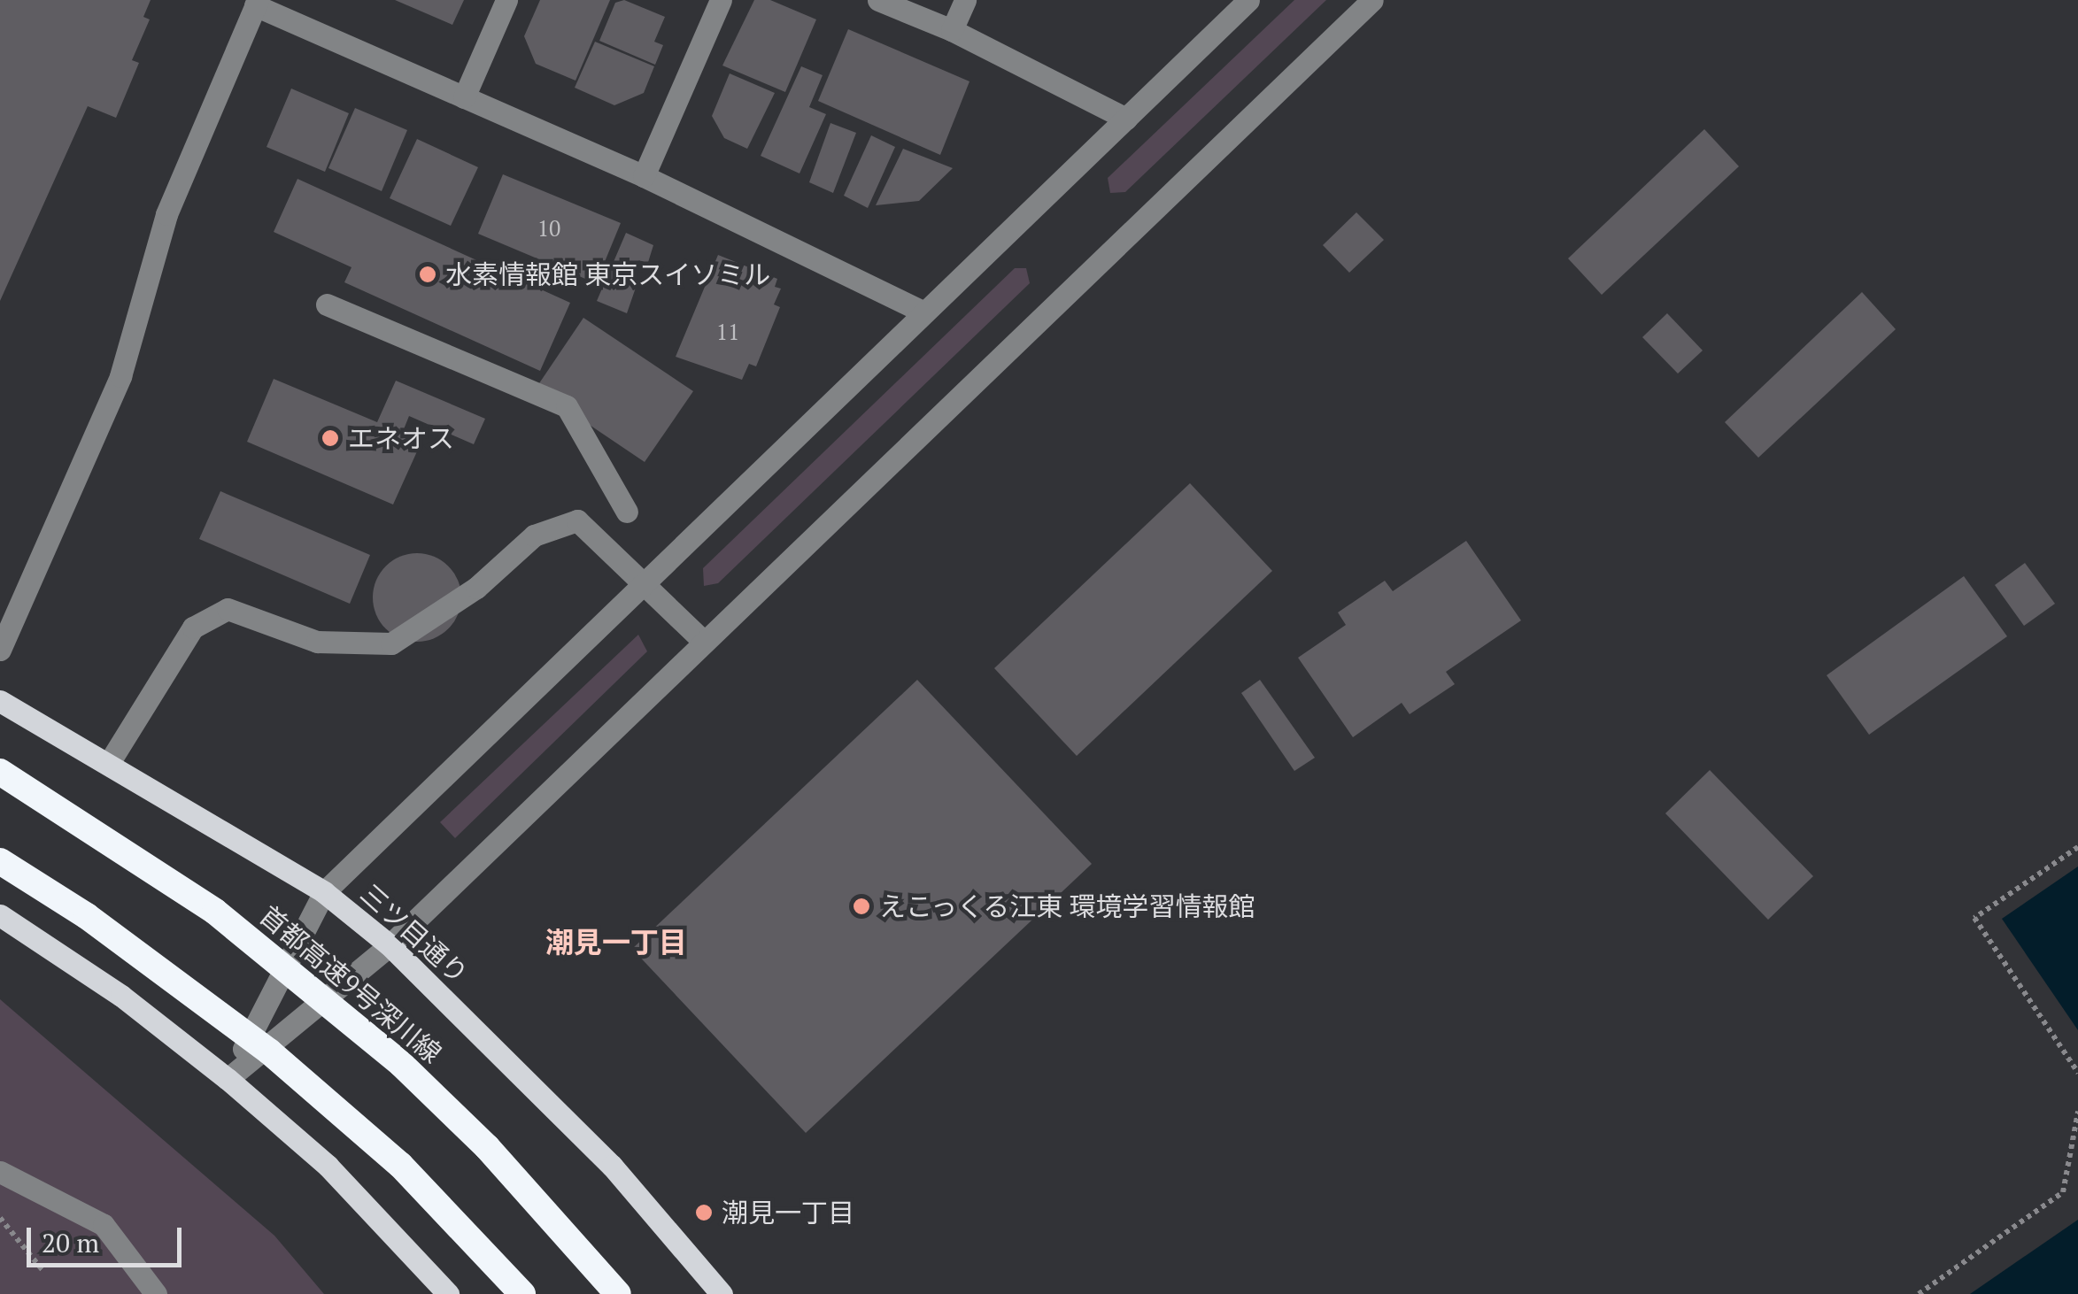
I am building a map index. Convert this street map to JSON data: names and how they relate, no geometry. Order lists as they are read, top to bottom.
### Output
{
  "streets": {
    "highway": ["首都高速9号深川線"],
    "main road": ["三ツ目通り"]
  },
  "districts": ["潮見一丁目"],
  "places": [
    "水素情報館 東京スイソミル",
    "エネオス",
    "えこっくる江東 環境学習情報館",
    "潮見一丁目"
  ],
  "house_numbers": ["10", "11"],
  "scale_bar": "20 m"
}
